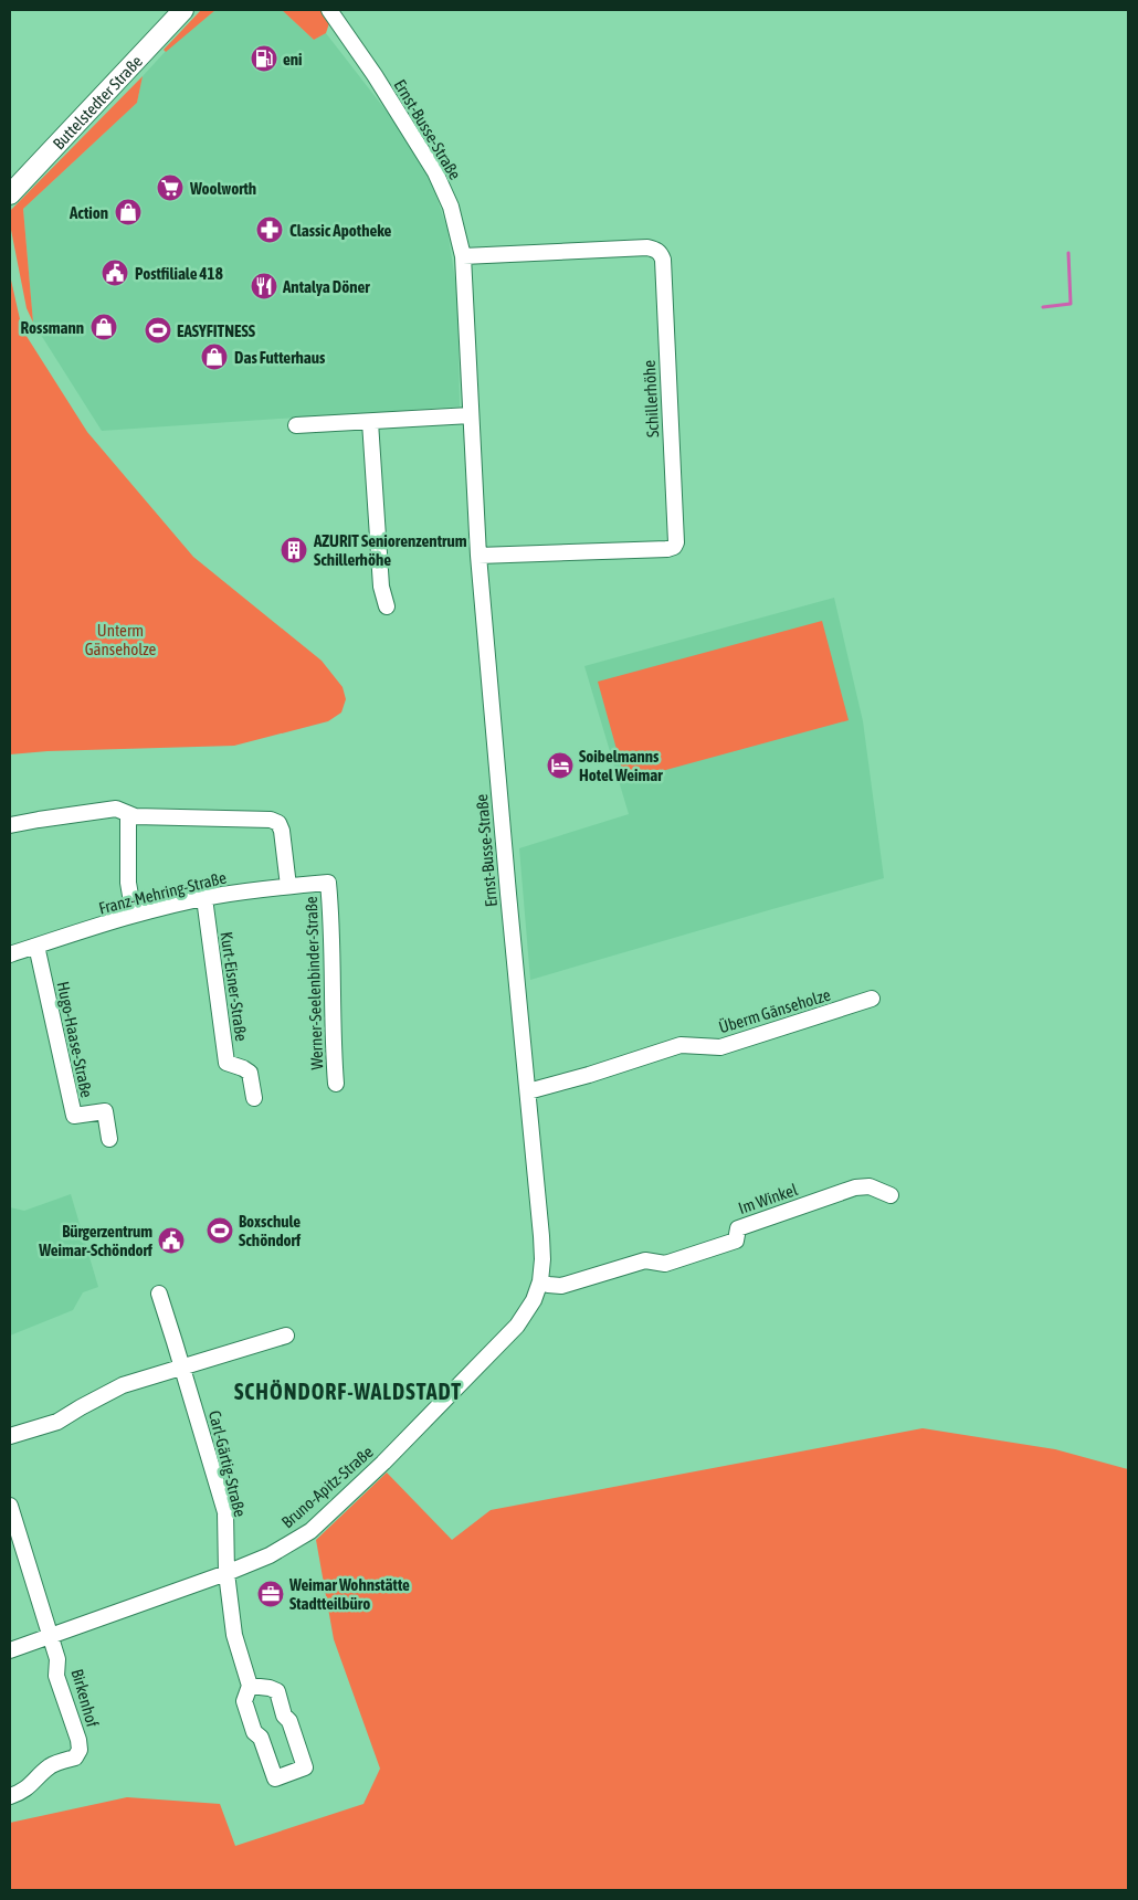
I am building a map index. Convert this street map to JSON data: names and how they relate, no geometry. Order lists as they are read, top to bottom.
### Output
{
  "streets": {
    "main road": ["Buttelstedter Straße"],
    "street": [
      "Ernst-Busse-Straße",
      "Schillerhöhe",
      "Franz-Mehring-Straße",
      "Werner-Seelenbinder-Straße",
      "Kurt-Eisner-Straße",
      "Überm Gänseholze",
      "Hugo-Haase-Straße",
      "Im Winkel",
      "Carl-Gärtig-Straße",
      "Bruno-Apitz-Straße",
      "Birkenhof"
    ]
  },
  "crossings": [
    ["Ernst-Busse-Straße", "Schillerhöhe"],
    ["Ernst-Busse-Straße", "Überm Gänseholze"],
    ["Ernst-Busse-Straße", "Im Winkel"],
    ["Ernst-Busse-Straße", "Bruno-Apitz-Straße"],
    ["Franz-Mehring-Straße", "Werner-Seelenbinder-Straße"],
    ["Franz-Mehring-Straße", "Kurt-Eisner-Straße"],
    ["Franz-Mehring-Straße", "Hugo-Haase-Straße"],
    ["Im Winkel", "Bruno-Apitz-Straße"],
    ["Carl-Gärtig-Straße", "Bruno-Apitz-Straße"],
    ["Bruno-Apitz-Straße", "Birkenhof"]
  ],
  "districts": ["SCHÖNDORF-WALDSTADT"],
  "parks": ["Unterm Gänseholze"],
  "places": {
    "fuel station": ["eni"],
    "supermarket": ["Woolworth"],
    "shop": ["Action", "Rossmann", "Das Futterhaus"],
    "pharmacy": ["Classic Apotheke"],
    "public building": ["Postfiliale 418", "Bürgerzentrum Weimar-Schöndorf"],
    "restaurant": ["Antalya Döner"],
    "sports": ["EASYFITNESS", "Boxschule Schöndorf"],
    "building": ["AZURIT Seniorenzentrum Schillerhöhe"],
    "hotel": ["Soibelmanns Hotel Weimar"],
    "office": ["Weimar Wohnstätte Stadtteilbüro"]
  }
}
